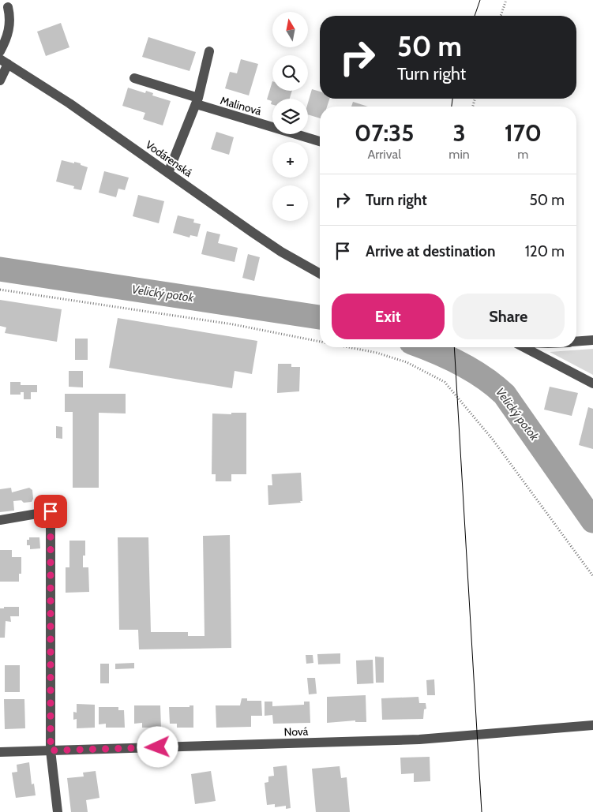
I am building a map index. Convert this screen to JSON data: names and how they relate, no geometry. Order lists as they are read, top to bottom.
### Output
{
  "streets": {
    "street": ["Malinová", "Vodárenská", "Nová"]
  },
  "water": ["Velický potok"],
  "north": "top",
  "page": {
    "map_buttons": ["+", "−"],
    "turn": ["50 m", "Turn right"],
    "eta": [
      "07:35",
      "Arrival",
      "3",
      "min",
      "170",
      "m"
    ],
    "list": [
      {
        "name": "Turn right",
        "value": "50 m"
      },
      {
        "name": "Arrive at destination",
        "value": "120 m"
      }
    ],
    "buttons": ["Exit", "Share"]
  }
}
